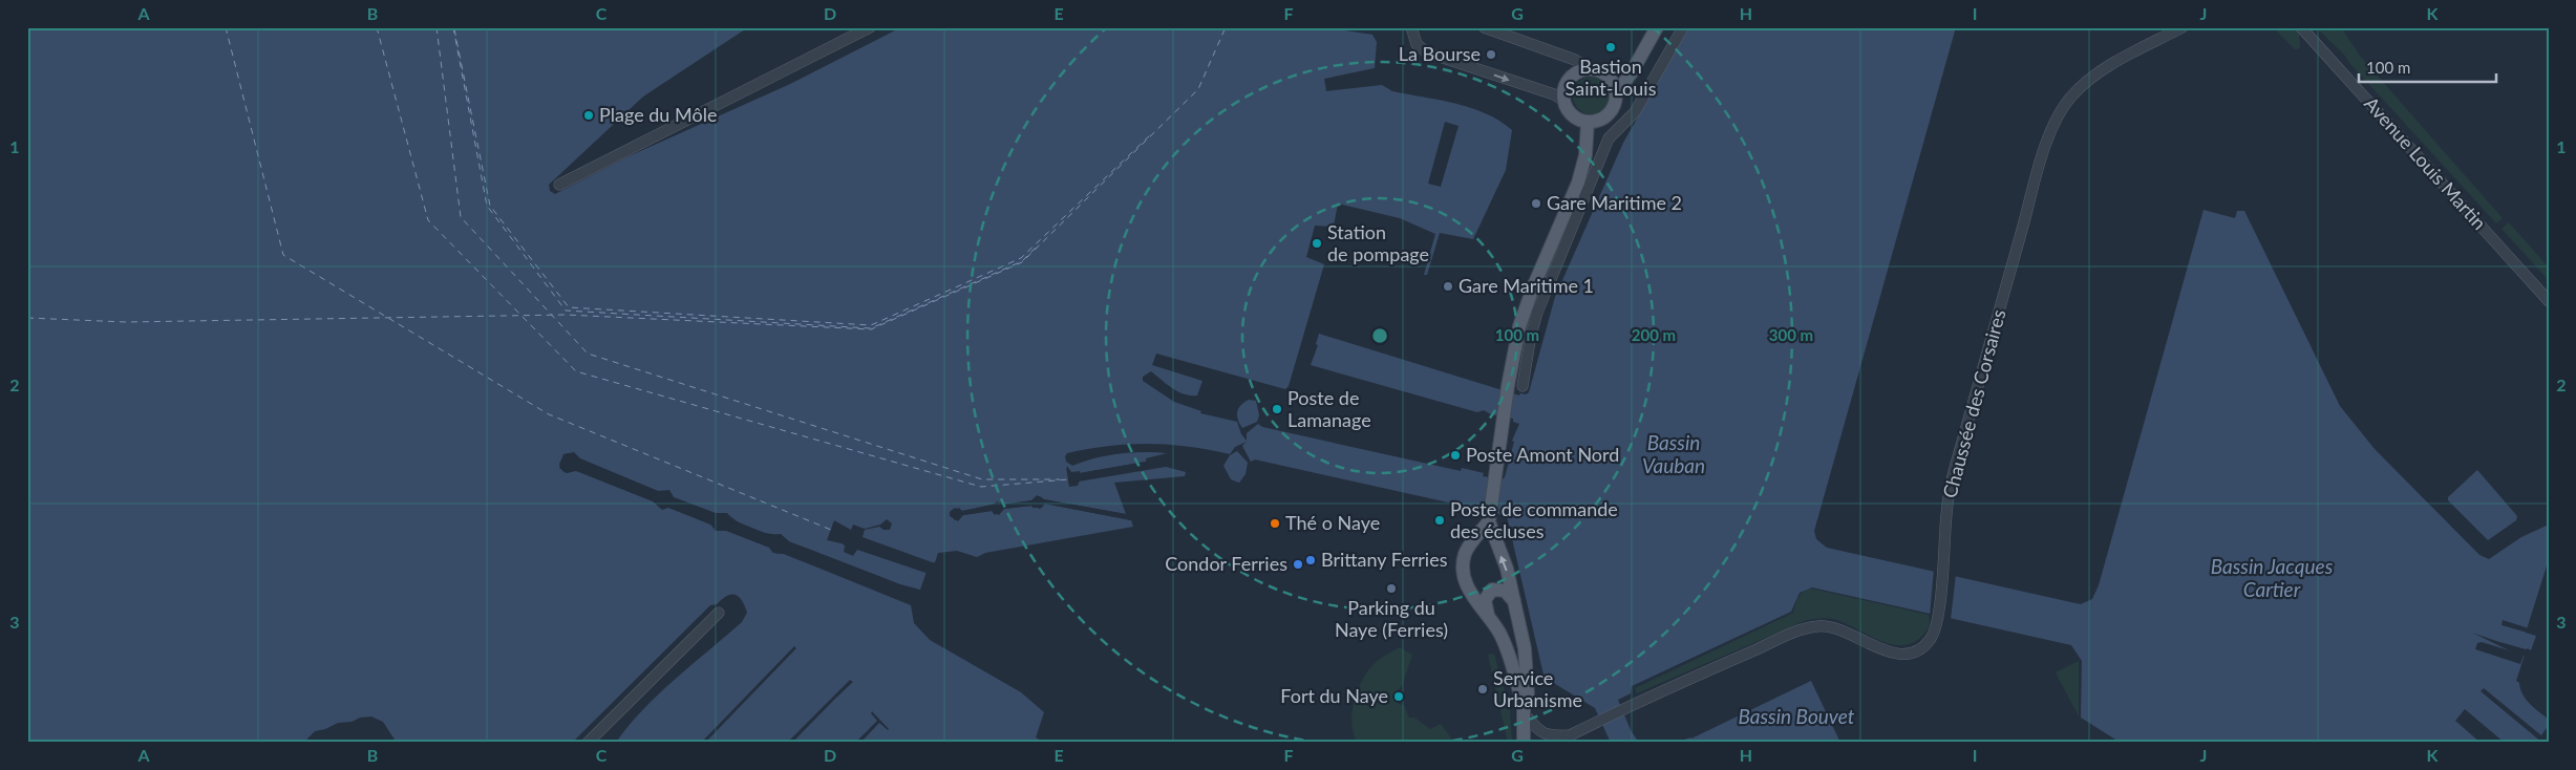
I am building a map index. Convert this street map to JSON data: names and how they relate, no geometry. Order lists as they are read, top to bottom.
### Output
{
  "streets": {
    "street": ["Avenue Louis Martin", "Chaussée des Corsaires"]
  },
  "water": ["Bassin Vauban", "Bassin Jacques Cartier", "Bassin Bouvet"],
  "places": [
    "Bastion Saint-Louis",
    "La Bourse",
    "Plage du Môle",
    "Gare Maritime 2",
    "Station de pompage",
    "Gare Maritime 1",
    "Poste de Lamanage",
    "Poste Amont Nord",
    "Poste de commande des écluses",
    "Thé o Naye",
    "Brittany Ferries",
    "Condor Ferries",
    "Parking du Naye (Ferries)",
    "Service Urbanisme",
    "Fort du Naye"
  ],
  "scale_bar": "100 m",
  "grid": {
    "columns": [
      "A",
      "B",
      "C",
      "D",
      "E",
      "F",
      "G",
      "H",
      "I",
      "J",
      "K"
    ],
    "rows": ["1", "2", "3"]
  },
  "rings": ["100 m", "200 m", "300 m"]
}
